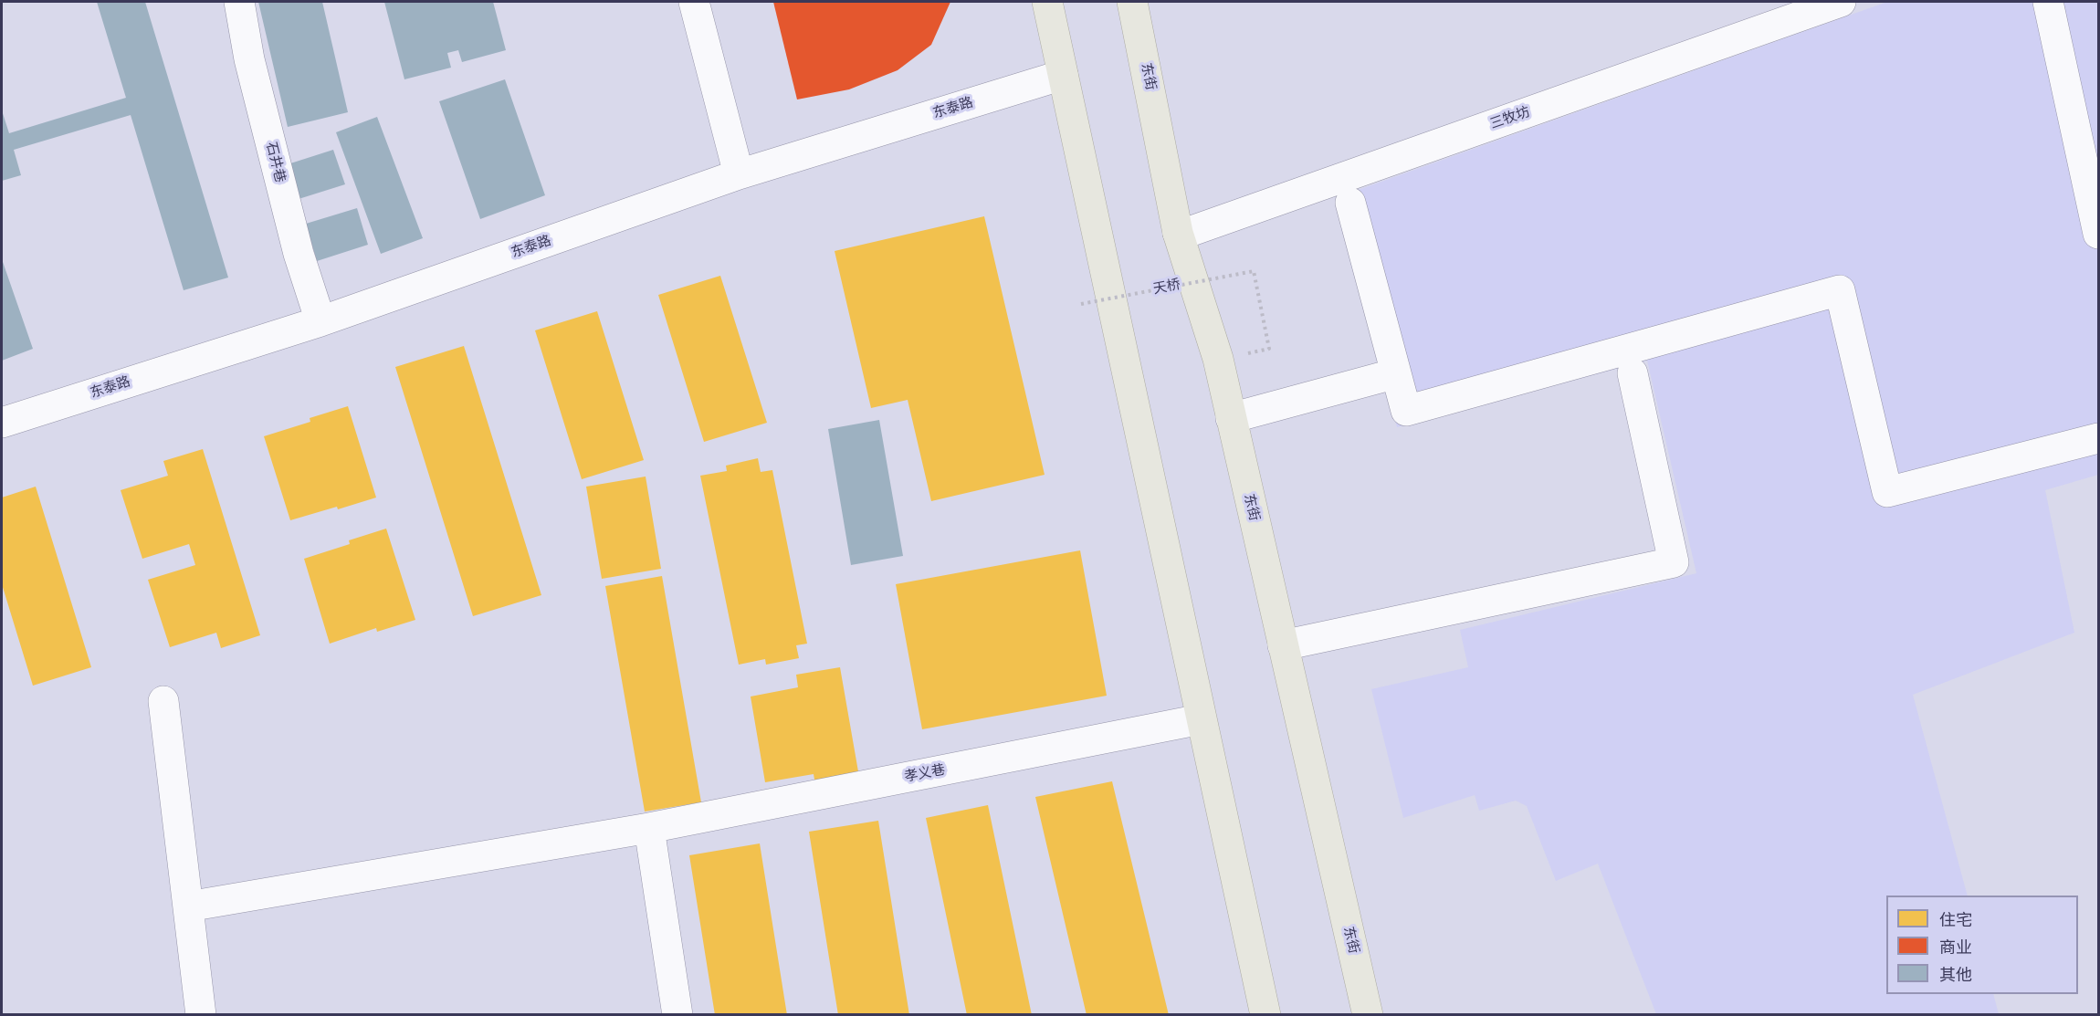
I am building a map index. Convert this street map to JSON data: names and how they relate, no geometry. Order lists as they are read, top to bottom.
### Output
{
  "streets": {
    "main road": ["东街"],
    "street": [
      "东泰路",
      "三牧坊",
      "石井巷",
      "孝义巷"
    ],
    "path": ["天桥"]
  },
  "crossings": [
    ["东街", "三牧坊"],
    ["东街", "天桥"],
    ["东泰路", "石井巷"]
  ],
  "legend": ["住宅", "商业", "其他"]
}
